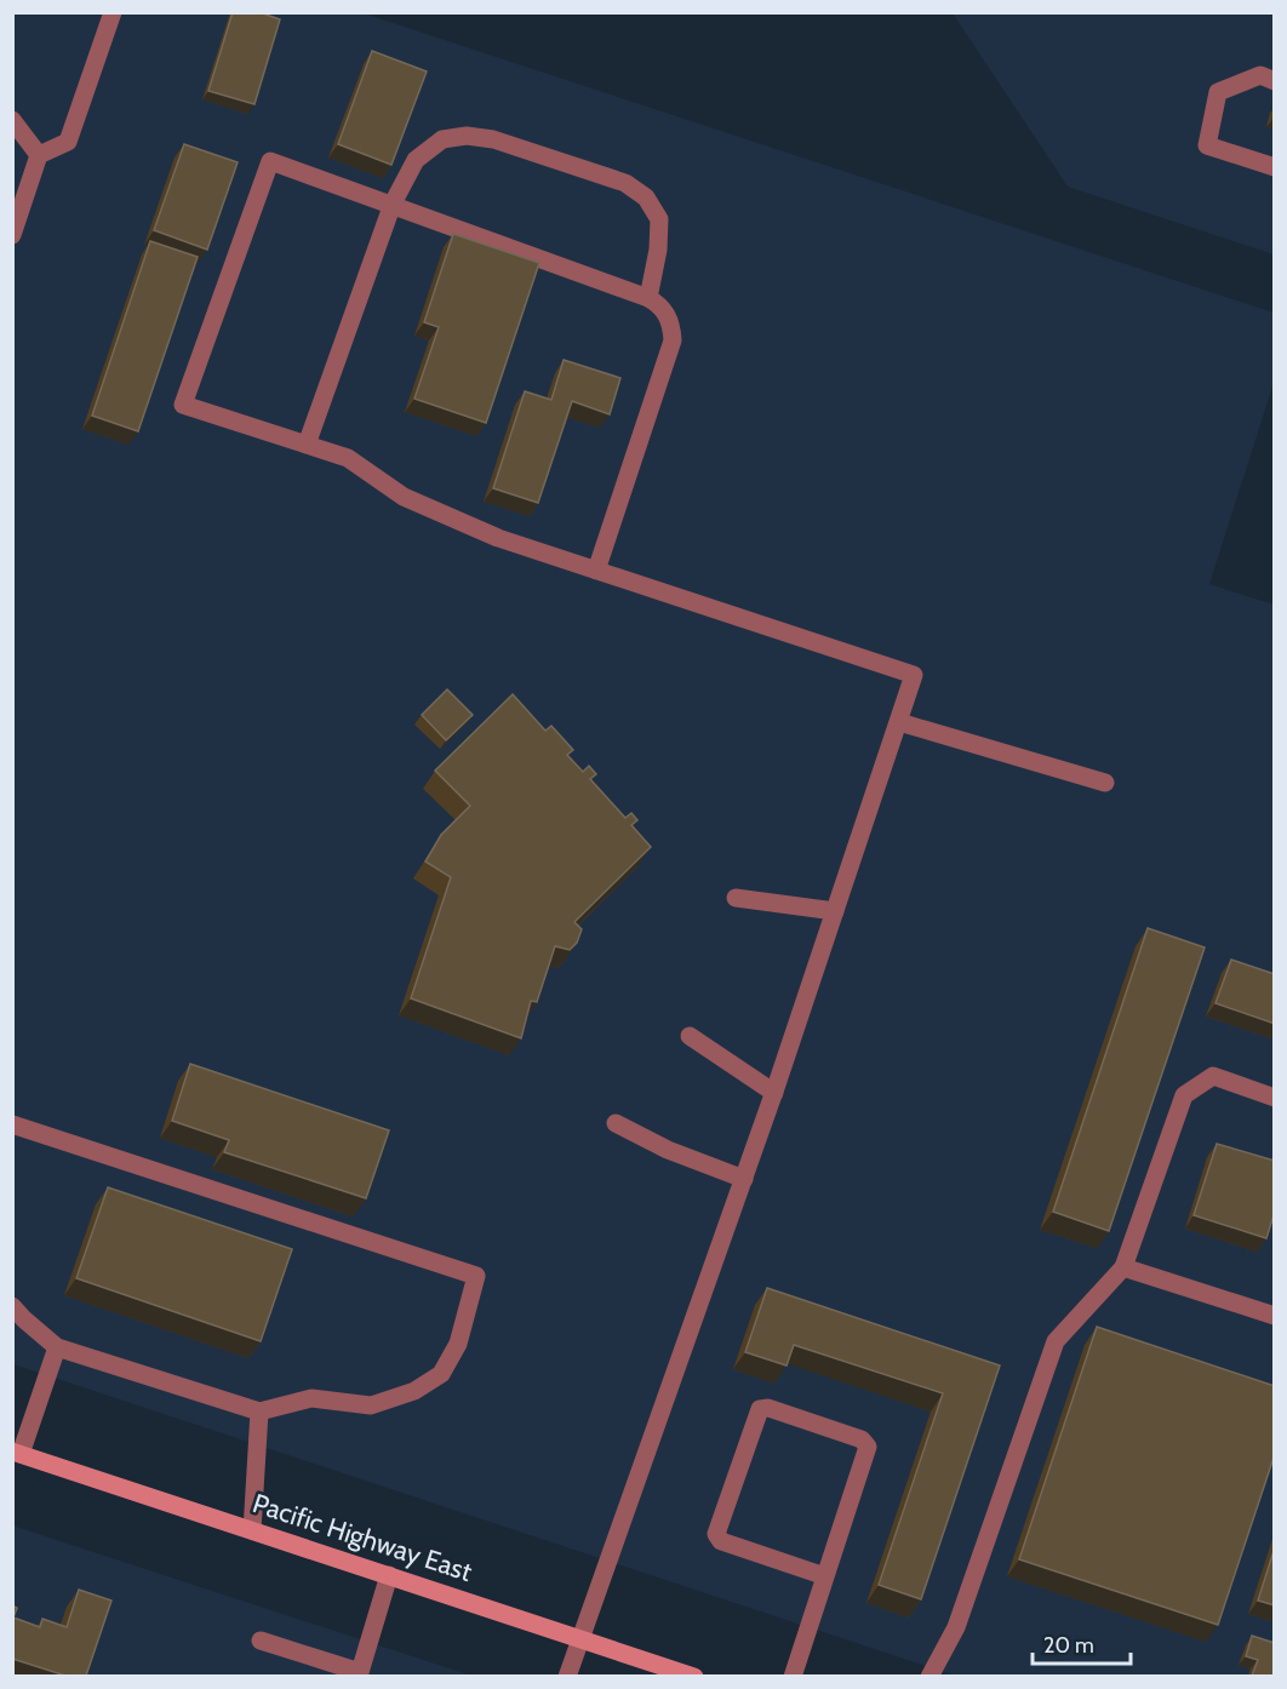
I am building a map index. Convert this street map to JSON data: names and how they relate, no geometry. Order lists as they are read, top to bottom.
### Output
{
  "streets": {
    "main road": ["Pacific Highway East"]
  },
  "scale_bar": "20 m"
}
